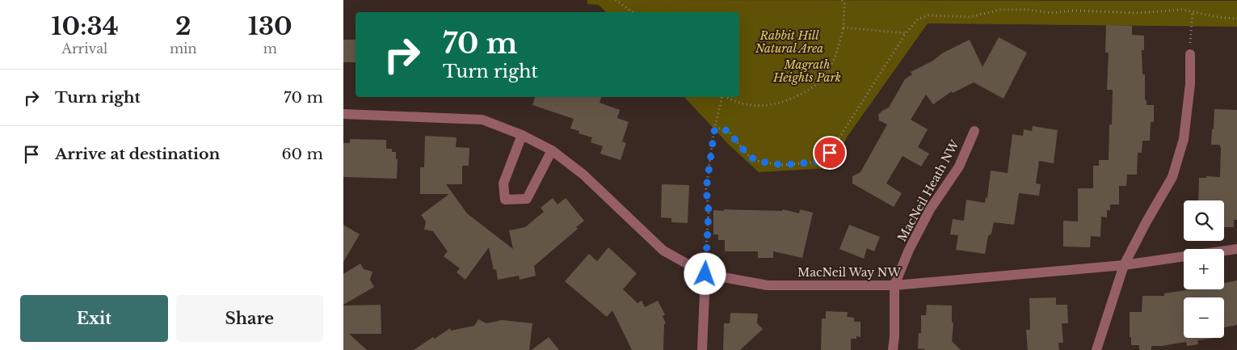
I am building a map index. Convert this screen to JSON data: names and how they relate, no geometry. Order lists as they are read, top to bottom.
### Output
{
  "streets": {
    "street": ["MacNeil Heath NW", "MacNeil Way NW"]
  },
  "crossings": [
    ["MacNeil Heath NW", "MacNeil Way NW"]
  ],
  "parks": ["Rabbit Hill Natural Area", "Magrath Heights Park"],
  "page": {
    "eta": [
      "10:34",
      "Arrival",
      "2",
      "min",
      "130",
      "m"
    ],
    "turn": ["70 m", "Turn right"],
    "list": [
      {
        "name": "Turn right",
        "value": "70 m"
      },
      {
        "name": "Arrive at destination",
        "value": "60 m"
      }
    ],
    "map_buttons": ["+", "−"],
    "buttons": ["Exit", "Share"]
  }
}
